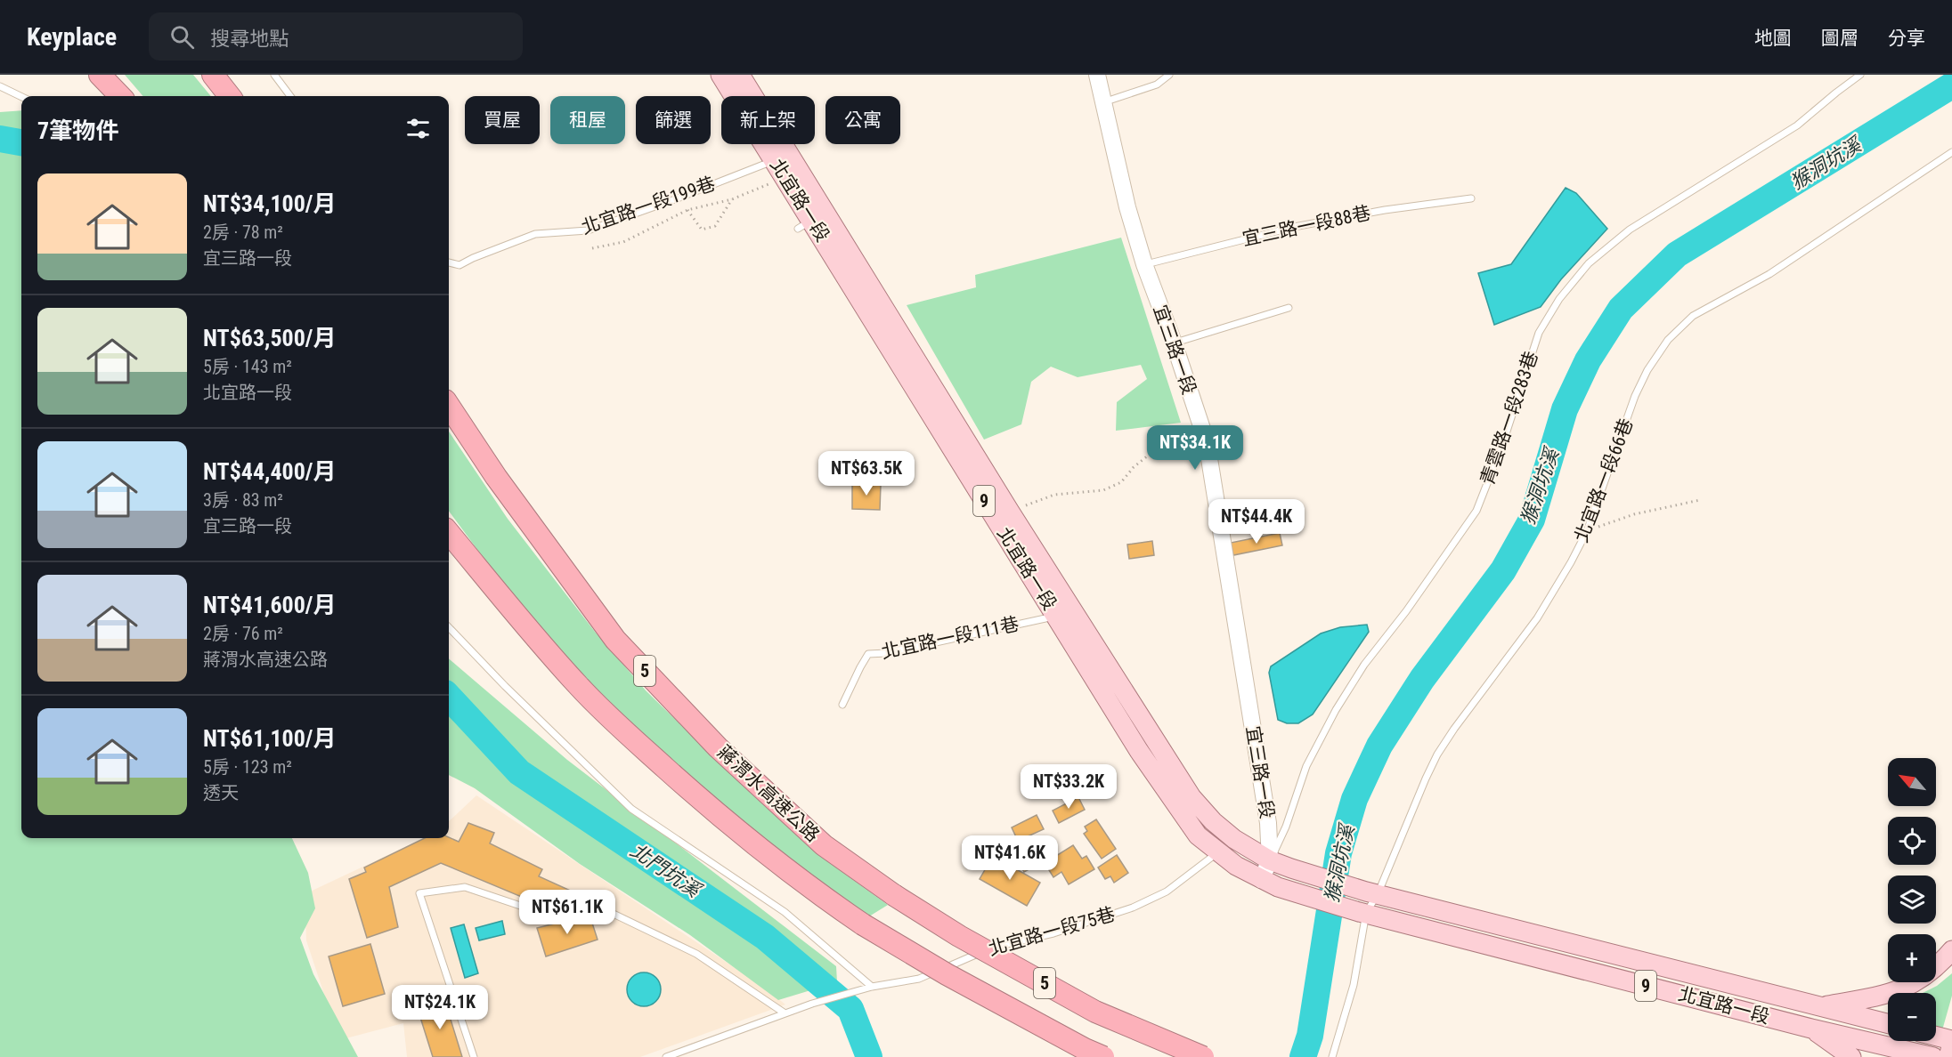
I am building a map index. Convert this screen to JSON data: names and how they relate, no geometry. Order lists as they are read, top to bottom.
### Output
{
  "streets": {
    "highway": ["5", "蔣渭水高速公路"],
    "main road": ["北宜路一段", "9"],
    "street": ["宜三路一段"],
    "lane": [
      "北宜路一段199巷",
      "宜三路一段88巷",
      "青雲路一段283巷",
      "北宜路一段66巷",
      "北宜路一段111巷",
      "北宜路一段75巷"
    ]
  },
  "crossings": [
    ["北宜路一段", "北宜路一段199巷"],
    ["北宜路一段", "宜三路一段"],
    ["北宜路一段", "青雲路一段283巷"],
    ["北宜路一段", "北宜路一段66巷"],
    ["北宜路一段", "北宜路一段111巷"],
    ["北宜路一段", "北宜路一段75巷"],
    ["宜三路一段88巷", "宜三路一段"],
    ["宜三路一段", "青雲路一段283巷"]
  ],
  "water": ["猴洞坑溪", "北門坑溪"],
  "north": "top left",
  "page": {
    "header": "Keyplace",
    "search": "搜尋地點",
    "nav": ["地圖", "圖層", "分享"],
    "chip": [
      "買屋",
      "租屋",
      "篩選",
      "新上架",
      "公寓"
    ],
    "heading": "7筆物件",
    "list": [
      {
        "name": "NT$34,100/月",
        "note": "2房 · 78 m² · 宜三路一段"
      },
      {
        "name": "NT$63,500/月",
        "note": "5房 · 143 m² · 北宜路一段"
      },
      {
        "name": "NT$44,400/月",
        "note": "3房 · 83 m² · 宜三路一段"
      },
      {
        "name": "NT$41,600/月",
        "note": "2房 · 76 m² · 蔣渭水高速公路"
      },
      {
        "name": "NT$61,100/月",
        "note": "5房 · 123 m² · 透天"
      }
    ],
    "price": [
      "NT$34.1K",
      "NT$63.5K",
      "NT$44.4K",
      "NT$33.2K",
      "NT$41.6K",
      "NT$61.1K",
      "NT$24.1K"
    ],
    "map_buttons": ["+", "−"]
  }
}
